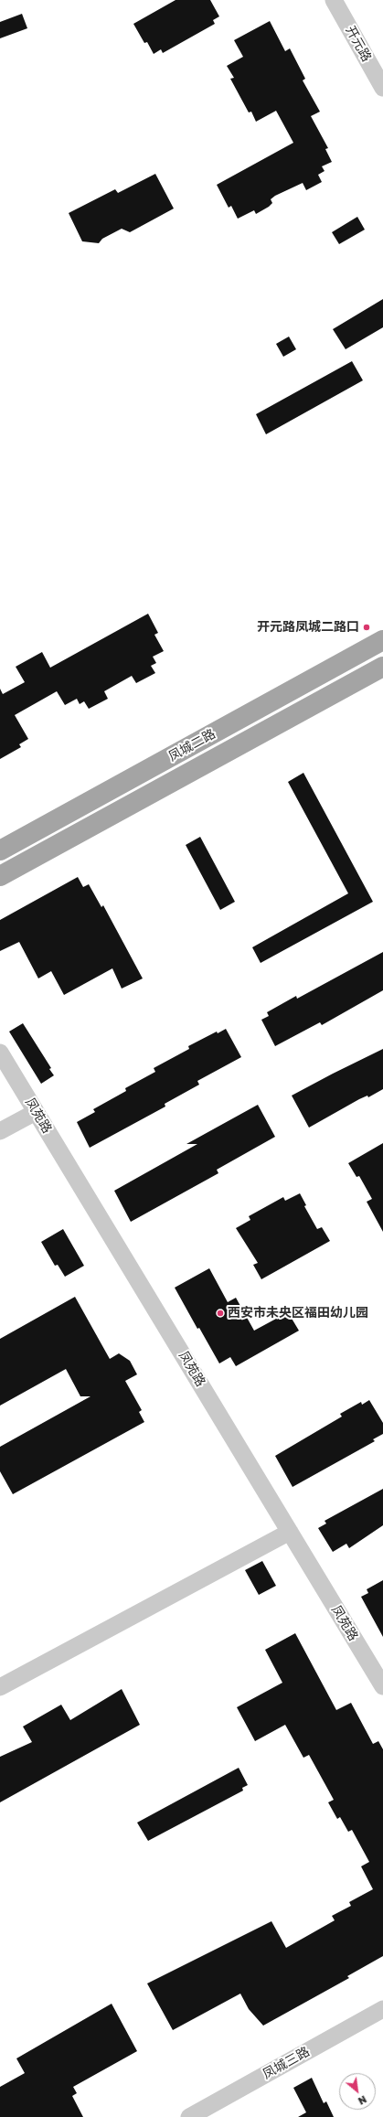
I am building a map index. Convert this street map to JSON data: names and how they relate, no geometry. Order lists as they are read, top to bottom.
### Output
{
  "streets": {
    "main road": ["凤城二路"],
    "street": ["开元路", "凤苑路", "凤城三路"]
  },
  "places": ["开元路凤城二路口", "西安市未央区福田幼儿园"],
  "north": "bottom right"
}
